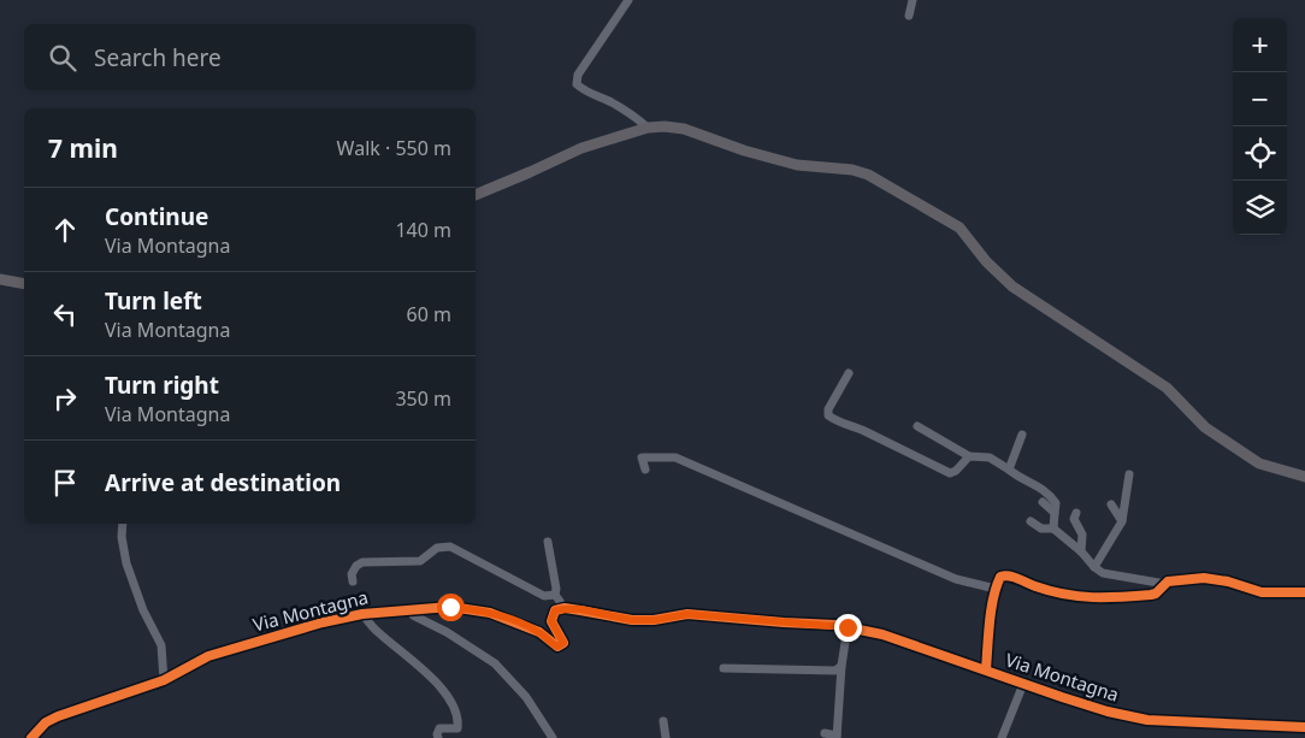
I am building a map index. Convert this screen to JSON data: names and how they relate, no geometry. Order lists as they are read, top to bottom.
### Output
{
  "streets": {
    "street": ["Via Montagna"]
  },
  "page": {
    "map_buttons": ["+", "−"],
    "search": "Search here",
    "heading": ["7 min", "Walk · 550 m"],
    "list": [
      ["Continue", "Via Montagna", "140 m"],
      ["Turn left", "Via Montagna", "60 m"],
      ["Turn right", "Via Montagna", "350 m"],
      "Arrive at destination"
    ]
  }
}
